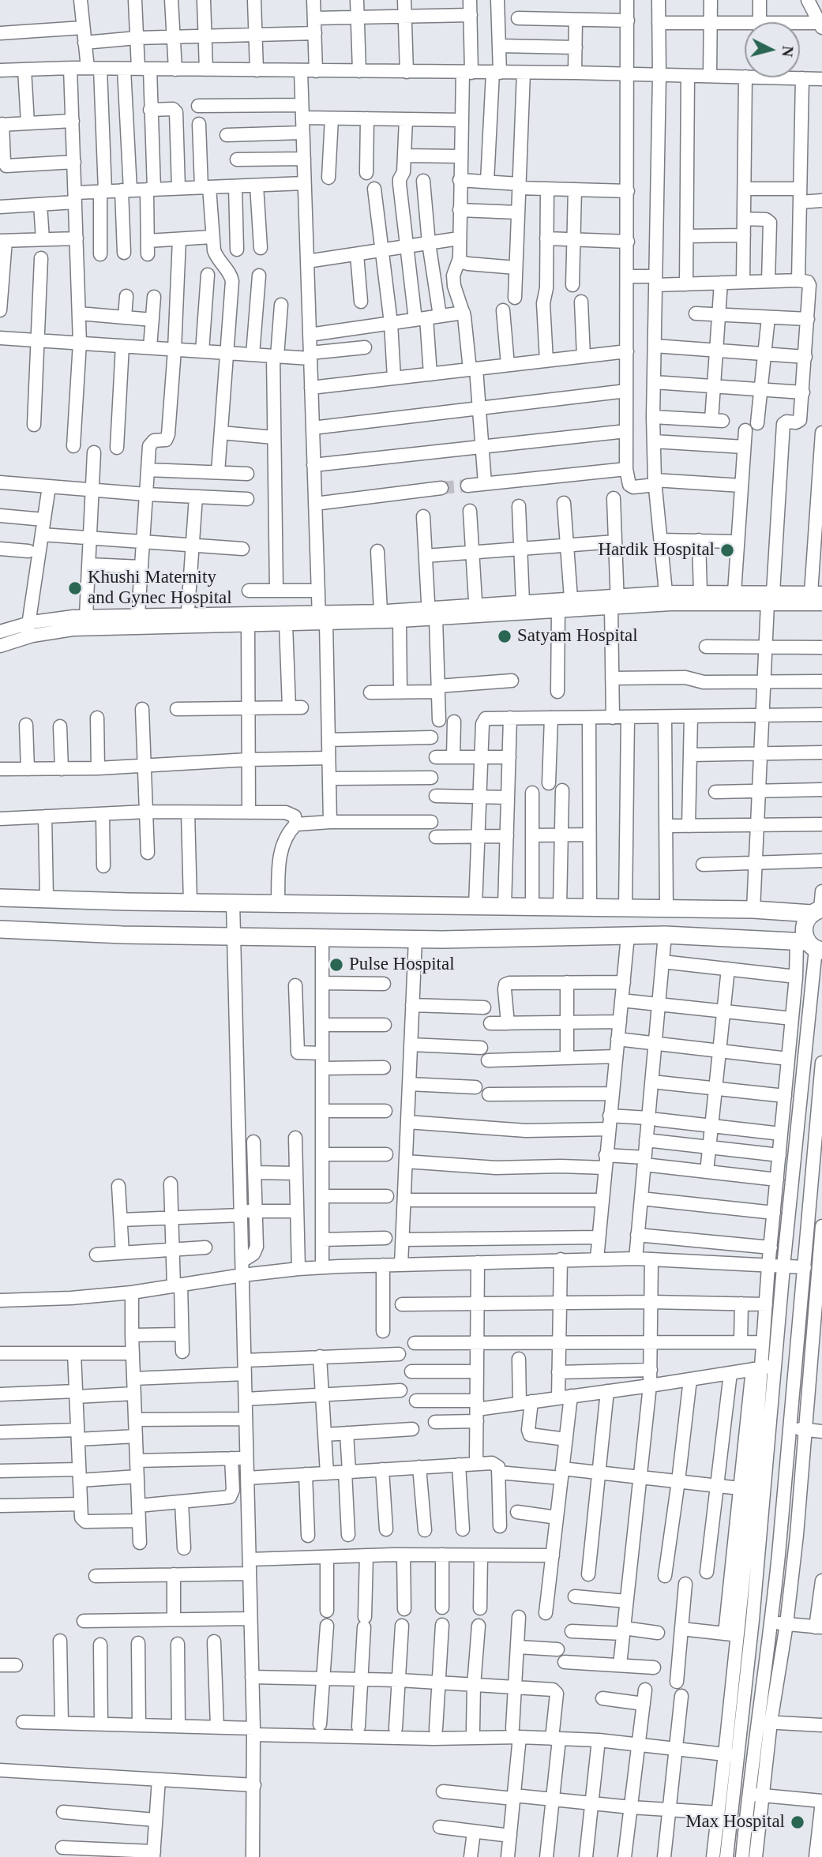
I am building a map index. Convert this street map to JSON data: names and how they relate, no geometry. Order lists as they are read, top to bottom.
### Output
{
  "places": [
    "Hardik Hospital",
    "Khushi Maternity and Gynec Hospital",
    "Satyam Hospital",
    "Pulse Hospital",
    "Max Hospital"
  ],
  "north": "right"
}
